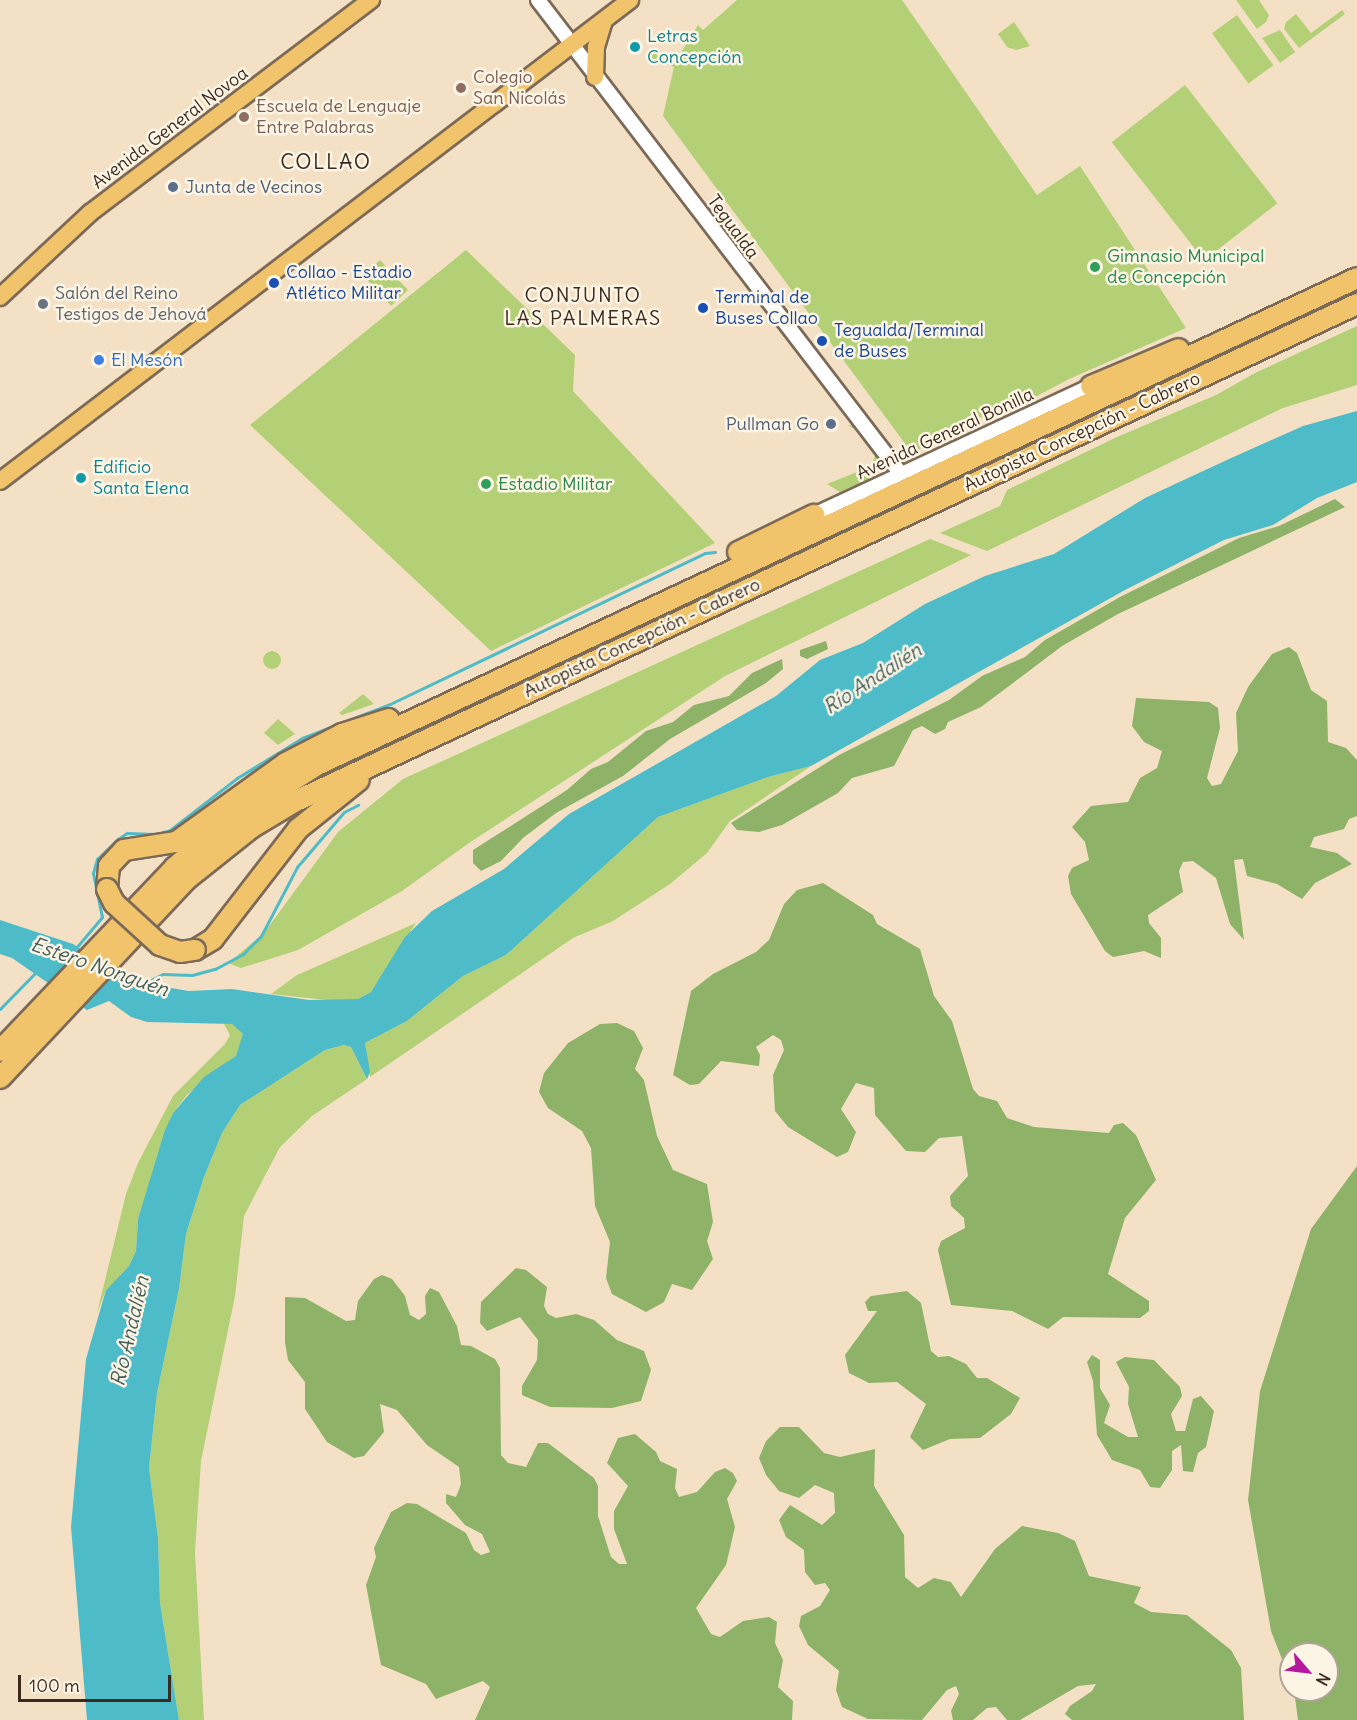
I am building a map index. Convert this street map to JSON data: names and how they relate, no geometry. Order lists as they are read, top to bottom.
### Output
{
  "streets": {
    "highway": ["Autopista Concepción - Cabrero"],
    "main road": ["Avenida General Novoa"],
    "street": ["Tegualda", "Avenida General Bonilla"]
  },
  "crossings": [
    ["Tegualda", "Avenida General Bonilla"]
  ],
  "districts": ["COLLAO", "CONJUNTO LAS PALMERAS"],
  "water": ["Río Andalién", "Estero Nonguén"],
  "places": [
    "Letras Concepción",
    "Colegio San Nicolás",
    "Escuela de Lenguaje Entre Palabras",
    "Junta de Vecinos",
    "Gimnasio Municipal de Concepción",
    "Collao - Estadio Atlético Militar",
    "Salón del Reino Testigos de Jehová",
    "Terminal de Buses Collao",
    "Tegualda/Terminal de Buses",
    "El Mesón",
    "Pullman Go",
    "Edificio Santa Elena",
    "Estadio Militar"
  ],
  "scale_bar": "100 m",
  "north": "bottom right"
}
